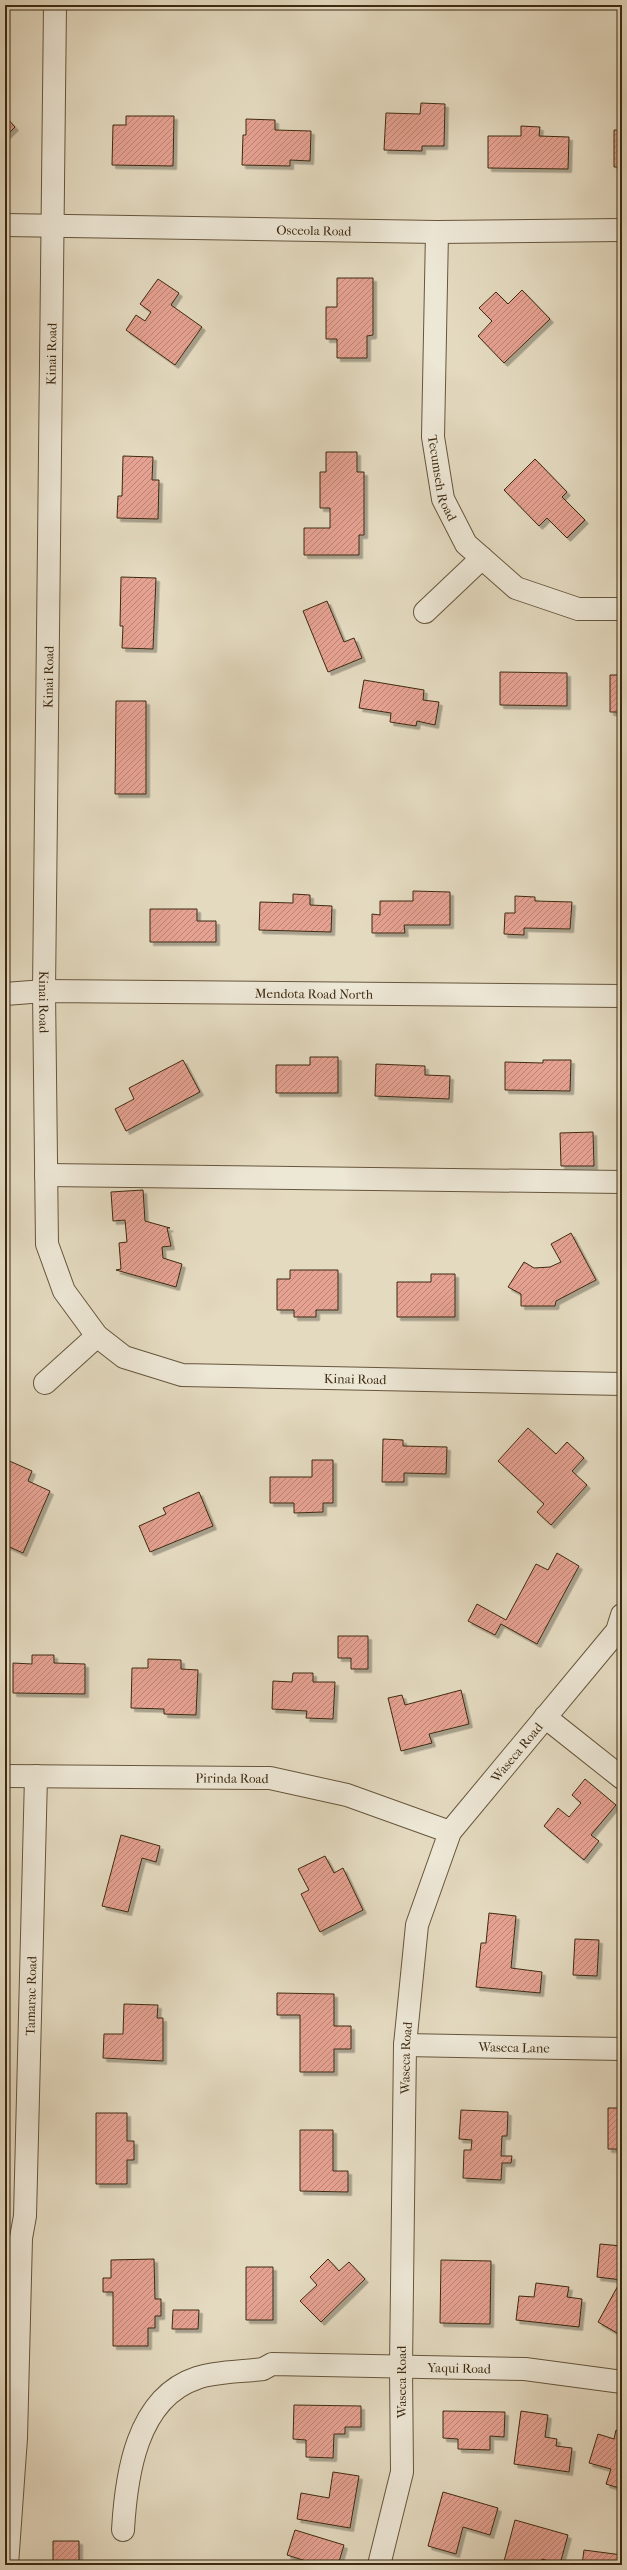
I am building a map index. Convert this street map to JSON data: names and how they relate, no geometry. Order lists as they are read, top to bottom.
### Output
{
  "streets": {
    "street": [
      "Osceola Road",
      "Kinai Road",
      "Tecumseh Road",
      "Mendota Road North",
      "Waseca Road",
      "Pirinda Road",
      "Tamarac Road",
      "Waseca Lane",
      "Yaqui Road"
    ]
  },
  "crossings": [
    ["Osceola Road", "Kinai Road"],
    ["Osceola Road", "Tecumseh Road"],
    ["Kinai Road", "Mendota Road North"],
    ["Waseca Road", "Pirinda Road"],
    ["Waseca Road", "Waseca Lane"],
    ["Waseca Road", "Yaqui Road"],
    ["Pirinda Road", "Tamarac Road"]
  ]
}
